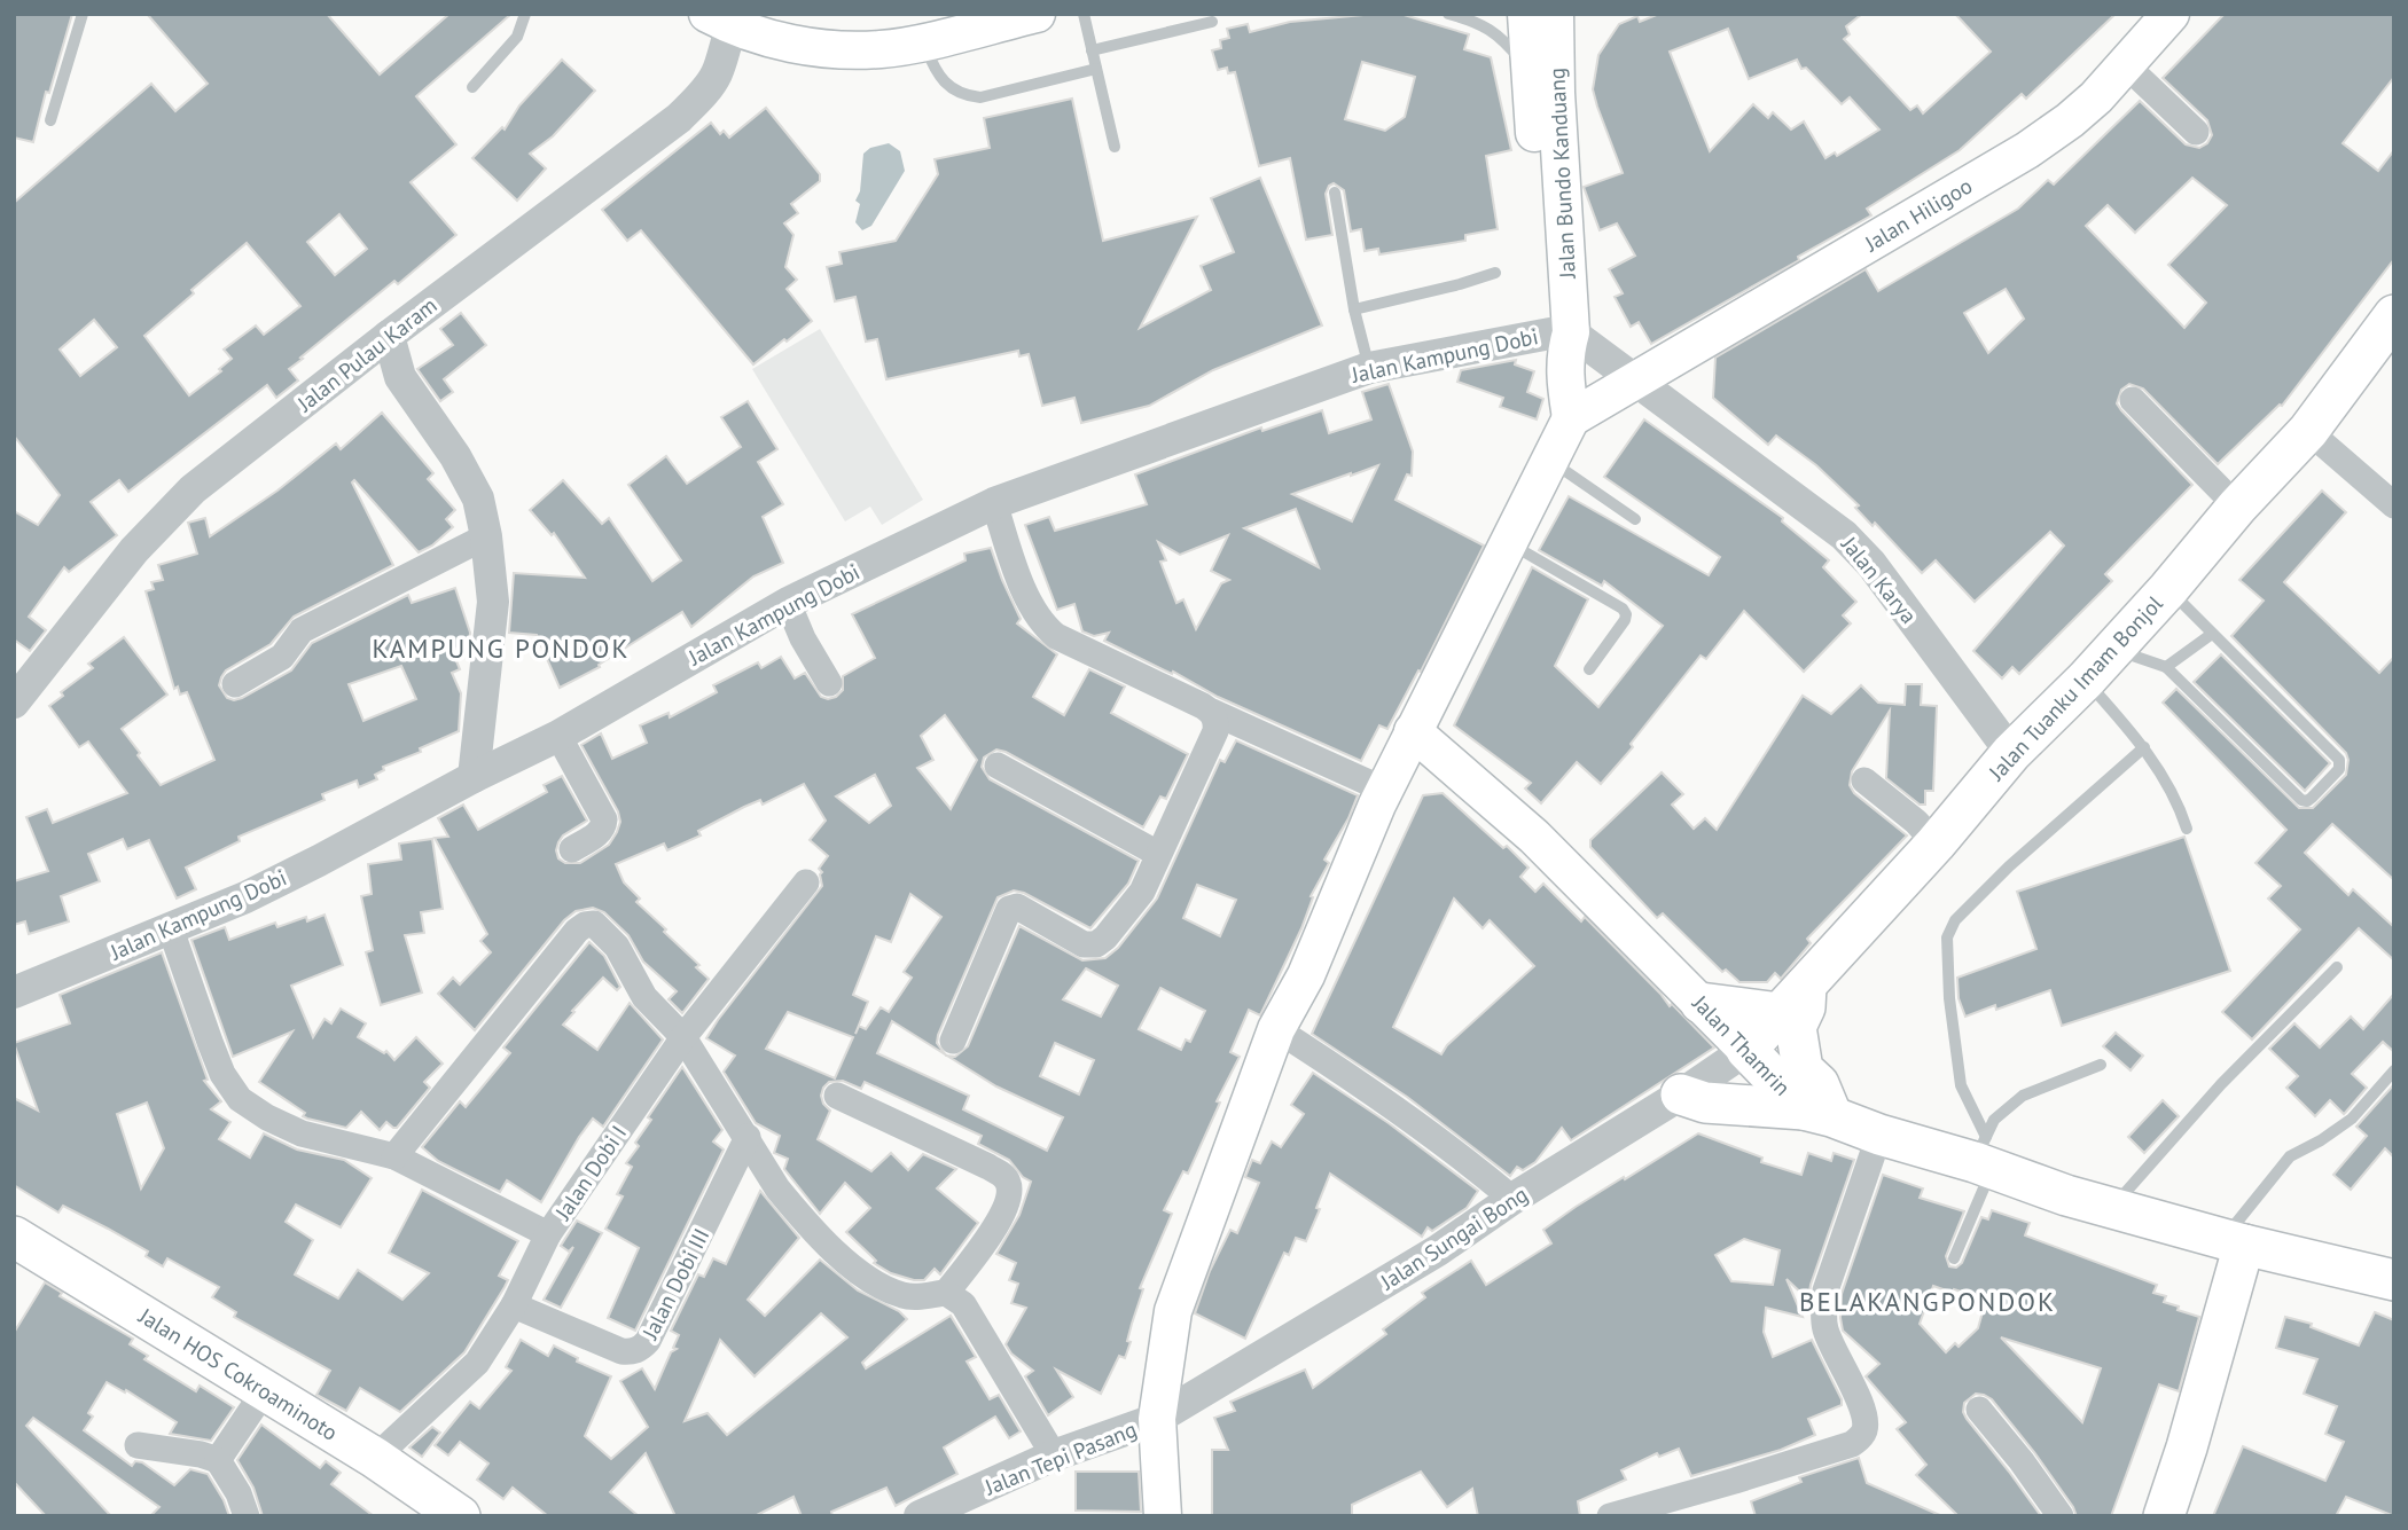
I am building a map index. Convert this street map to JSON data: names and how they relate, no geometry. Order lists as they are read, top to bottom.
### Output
{
  "streets": {
    "main road": [
      "Jalan Bundo Kanduang",
      "Jalan Hiligoo",
      "Jalan Tuanku Imam Bonjol",
      "Jalan Thamrin",
      "Jalan HOS Cokroaminoto"
    ],
    "street": [
      "Jalan Pulau Karam",
      "Jalan Kampung Dobi",
      "Jalan Karya",
      "Jalan Dobi I",
      "Jalan Sungai Bong",
      "Jalan Dobi III",
      "Jalan Tepi Pasang"
    ]
  },
  "crossings": [
    ["Jalan Bundo Kanduang", "Jalan Hiligoo"],
    ["Jalan Bundo Kanduang", "Jalan Kampung Dobi"],
    ["Jalan Bundo Kanduang", "Jalan Karya"],
    ["Jalan Hiligoo", "Jalan Karya"],
    ["Jalan Kampung Dobi", "Jalan Karya"],
    ["Jalan Karya", "Jalan Tuanku Imam Bonjol"],
    ["Jalan Tuanku Imam Bonjol", "Jalan Thamrin"],
    ["Jalan Tuanku Imam Bonjol", "Jalan Sungai Bong"],
    ["Jalan Thamrin", "Jalan Sungai Bong"],
    ["Jalan Dobi I", "Jalan Dobi III"],
    ["Jalan Dobi I", "Jalan HOS Cokroaminoto"],
    ["Jalan Sungai Bong", "Jalan Tepi Pasang"]
  ],
  "districts": ["KAMPUNG PONDOK", "BELAKANGPONDOK"]
}
